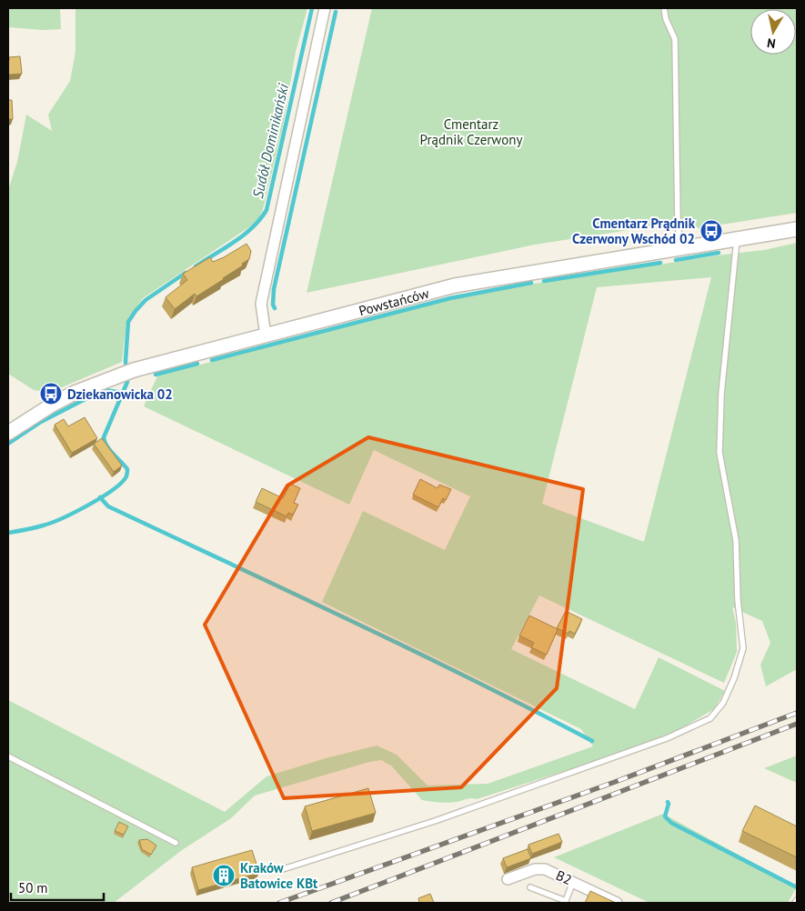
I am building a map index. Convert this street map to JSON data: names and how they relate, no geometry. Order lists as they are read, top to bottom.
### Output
{
  "streets": {
    "street": ["Powstańców", "B2"]
  },
  "water": ["Sudół Dominikański"],
  "parks": ["Cmentarz Prądnik Czerwony"],
  "places": {
    "bus stop": ["Cmentarz Prądnik Czerwony Wschód 02", "Dziekanowicka 02"],
    "building": ["Kraków Batowice KBt"]
  },
  "scale_bar": "50 m",
  "north": "bottom"
}
